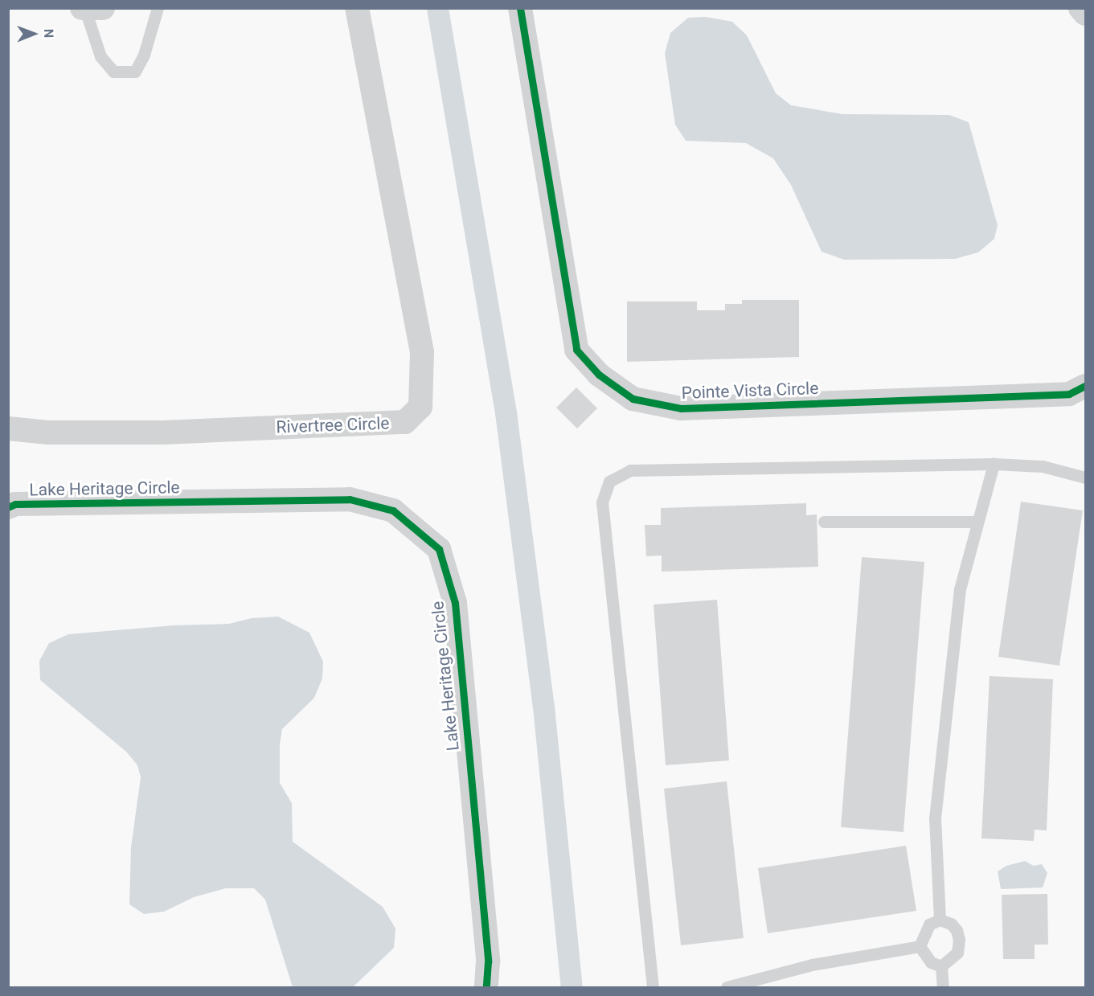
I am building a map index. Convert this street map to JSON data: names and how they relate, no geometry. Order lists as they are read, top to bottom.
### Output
{
  "streets": {
    "street": ["Pointe Vista Circle", "Rivertree Circle", "Lake Heritage Circle"]
  },
  "north": "right"
}
